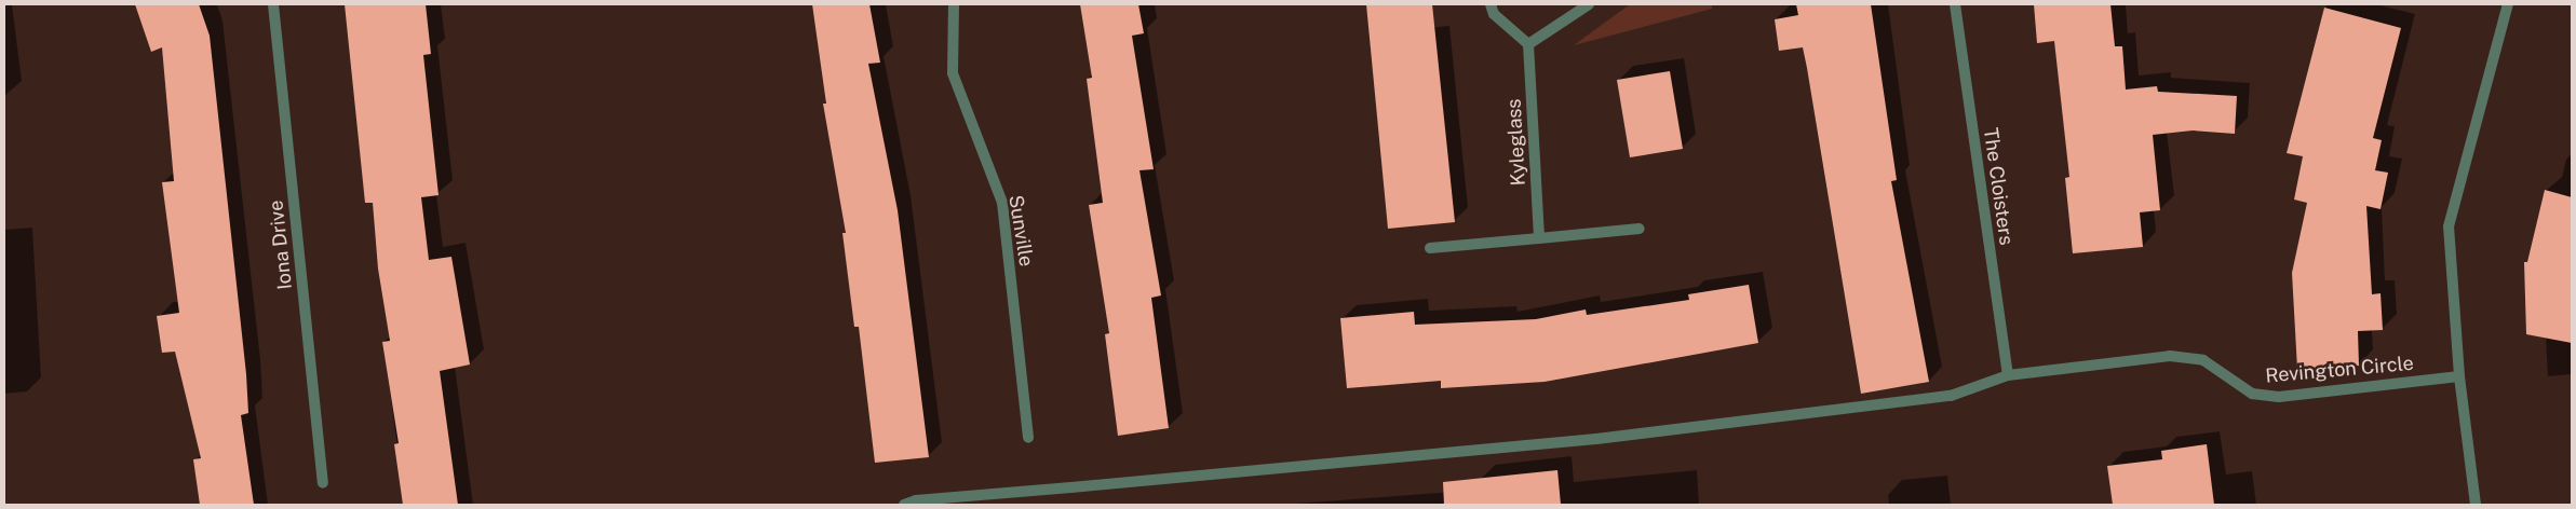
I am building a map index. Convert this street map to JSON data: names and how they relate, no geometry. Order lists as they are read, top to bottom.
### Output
{
  "streets": {
    "street": [
      "Kyleglass",
      "The Cloisters",
      "Sunville",
      "Iona Drive",
      "Revington Circle"
    ]
  },
  "crossings": [
    ["The Cloisters", "Revington Circle"]
  ]
}
